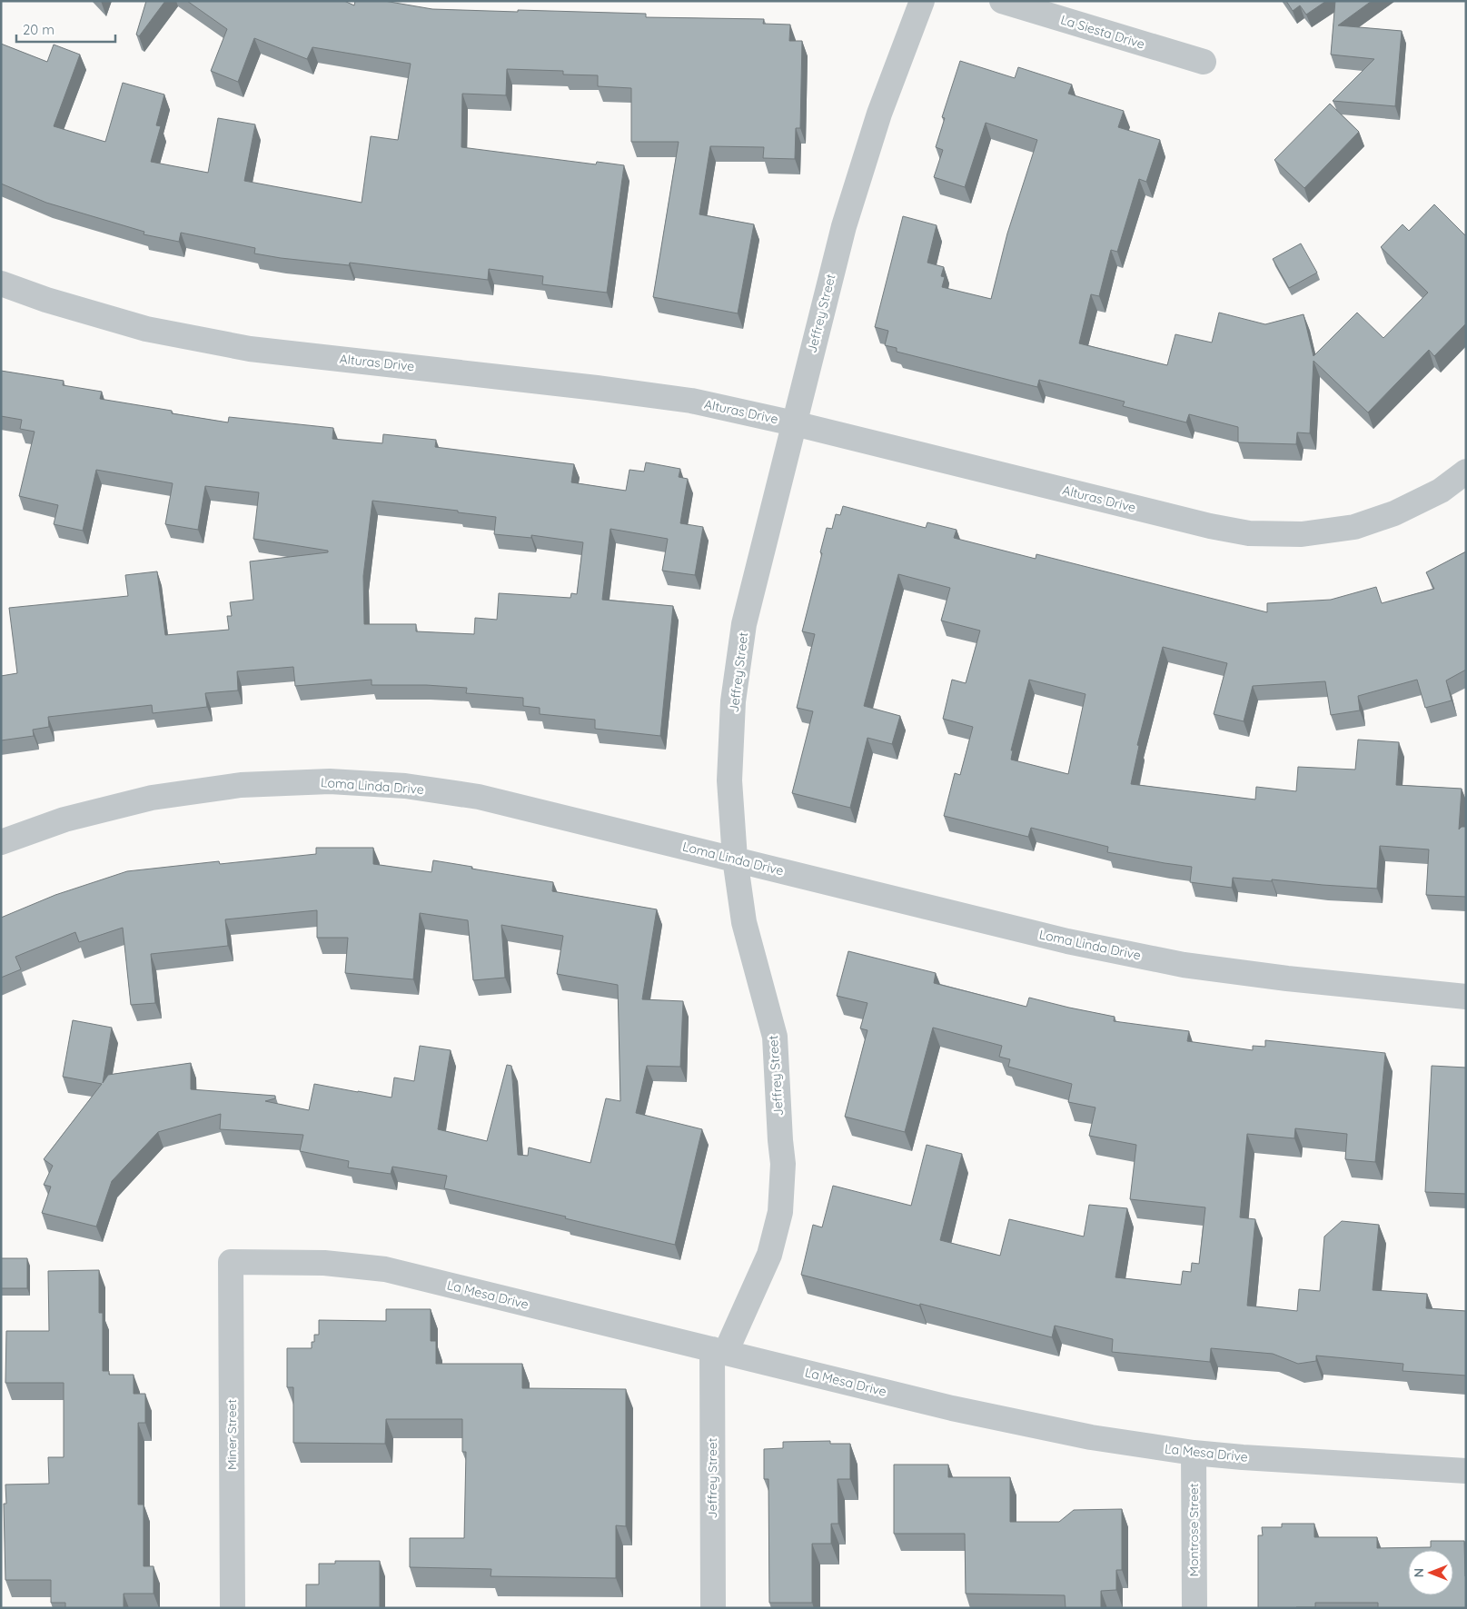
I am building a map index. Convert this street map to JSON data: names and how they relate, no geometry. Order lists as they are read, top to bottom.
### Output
{
  "streets": {
    "street": [
      "La Siesta Drive",
      "Jeffrey Street",
      "Alturas Drive",
      "Loma Linda Drive",
      "La Mesa Drive",
      "Miner Street",
      "Montrose Street"
    ]
  },
  "crossings": [
    ["Jeffrey Street", "Alturas Drive"],
    ["Jeffrey Street", "Loma Linda Drive"],
    ["Jeffrey Street", "La Mesa Drive"],
    ["La Mesa Drive", "Miner Street"],
    ["La Mesa Drive", "Montrose Street"]
  ],
  "scale_bar": "20 m",
  "north": "left"
}
